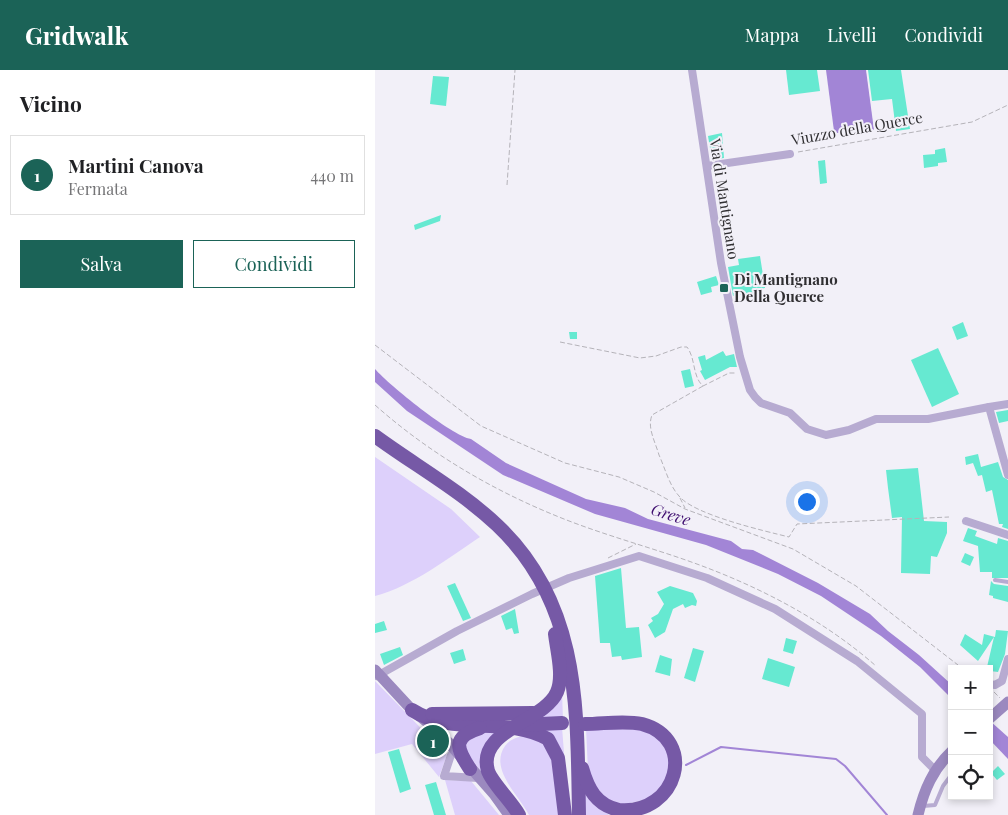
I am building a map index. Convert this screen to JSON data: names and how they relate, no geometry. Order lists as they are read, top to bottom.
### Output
{
  "streets": {
    "street": ["Viuzzo della Querce", "Via di Mantignano"]
  },
  "crossings": [
    ["Viuzzo della Querce", "Via di Mantignano"]
  ],
  "water": ["Greve"],
  "places": {
    "transit": ["Di Mantignano Della Querce"]
  },
  "page": {
    "header": "Gridwalk",
    "nav": ["Mappa", "Livelli", "Condividi"],
    "heading": "Vicino",
    "list": [
      {
        "mark": "1",
        "name": "Martini Canova",
        "note": "Fermata",
        "value": "440 m"
      }
    ],
    "buttons": ["Salva", "Condividi"],
    "map_buttons": ["+", "−"],
    "pins": "1"
  }
}
